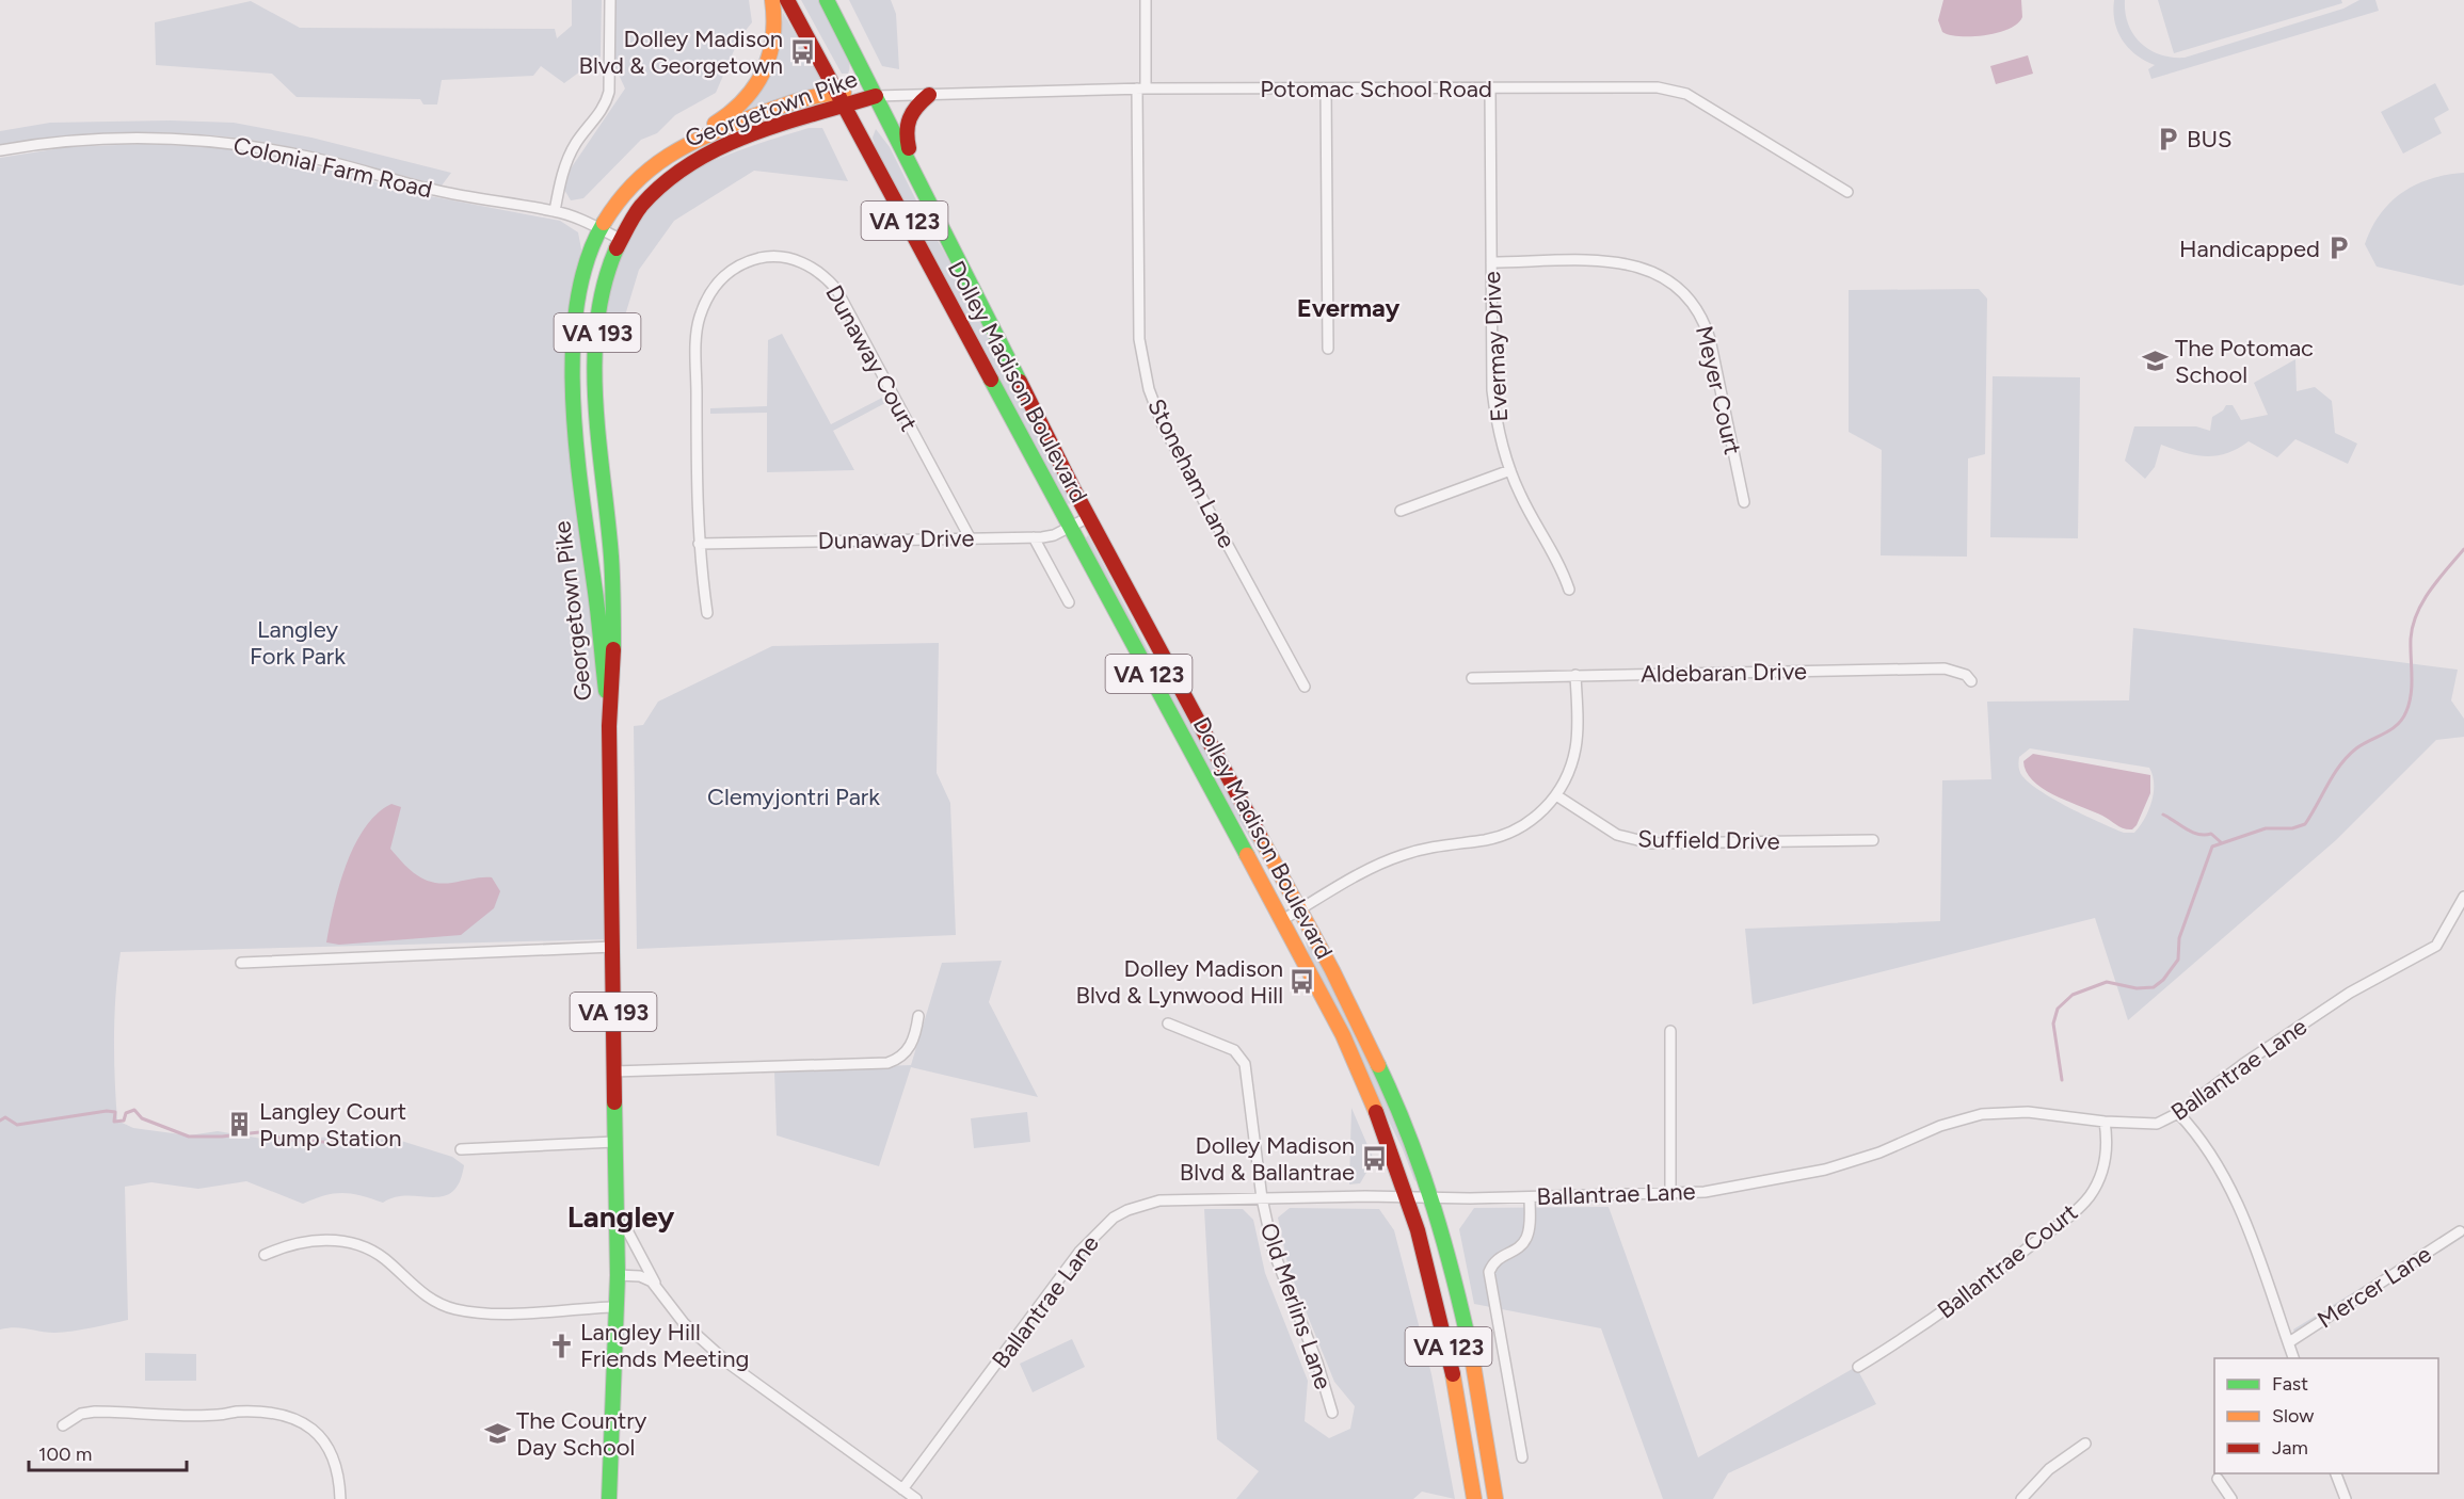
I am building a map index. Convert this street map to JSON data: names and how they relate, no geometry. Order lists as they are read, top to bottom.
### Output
{
  "streets": {
    "main road": [
      "Georgetown Pike",
      "VA 123",
      "VA 193",
      "Dolley Madison Boulevard"
    ],
    "street": [
      "Potomac School Road",
      "Colonial Farm Road",
      "Evermay Drive",
      "Dunaway Court",
      "Meyer Court",
      "Stoneham Lane",
      "Dunaway Drive",
      "Aldebaran Drive",
      "Suffield Drive",
      "Ballantrae Lane",
      "Ballantrae Court",
      "Mercer Lane",
      "Old Merlins Lane"
    ]
  },
  "crossings": [
    ["Potomac School Road", "Georgetown Pike"],
    ["Potomac School Road", "Evermay Drive"],
    ["Potomac School Road", "Dolley Madison Boulevard"],
    ["Potomac School Road", "Stoneham Lane"],
    ["Georgetown Pike", "Colonial Farm Road"],
    ["Georgetown Pike", "Dolley Madison Boulevard"],
    ["Evermay Drive", "Meyer Court"],
    ["Dunaway Court", "Dunaway Drive"],
    ["Dolley Madison Boulevard", "Dunaway Drive"],
    ["Dolley Madison Boulevard", "Ballantrae Lane"],
    ["Ballantrae Lane", "Ballantrae Court"],
    ["Ballantrae Lane", "Old Merlins Lane"]
  ],
  "districts": ["Evermay", "Langley"],
  "parks": ["Langley Fork Park", "Clemyjontri Park"],
  "places": {
    "bus stop": ["Dolley Madison Blvd & Georgetown", "Dolley Madison Blvd & Lynwood Hill", "Dolley Madison Blvd & Ballantrae"],
    "parking": ["BUS", "Handicapped"],
    "school or university": ["The Potomac School", "The Country Day School"],
    "building": ["Langley Court Pump Station"],
    "church": ["Langley Hill Friends Meeting"]
  },
  "legend": ["Fast", "Slow", "Jam"],
  "scale_bar": "100 m"
}
